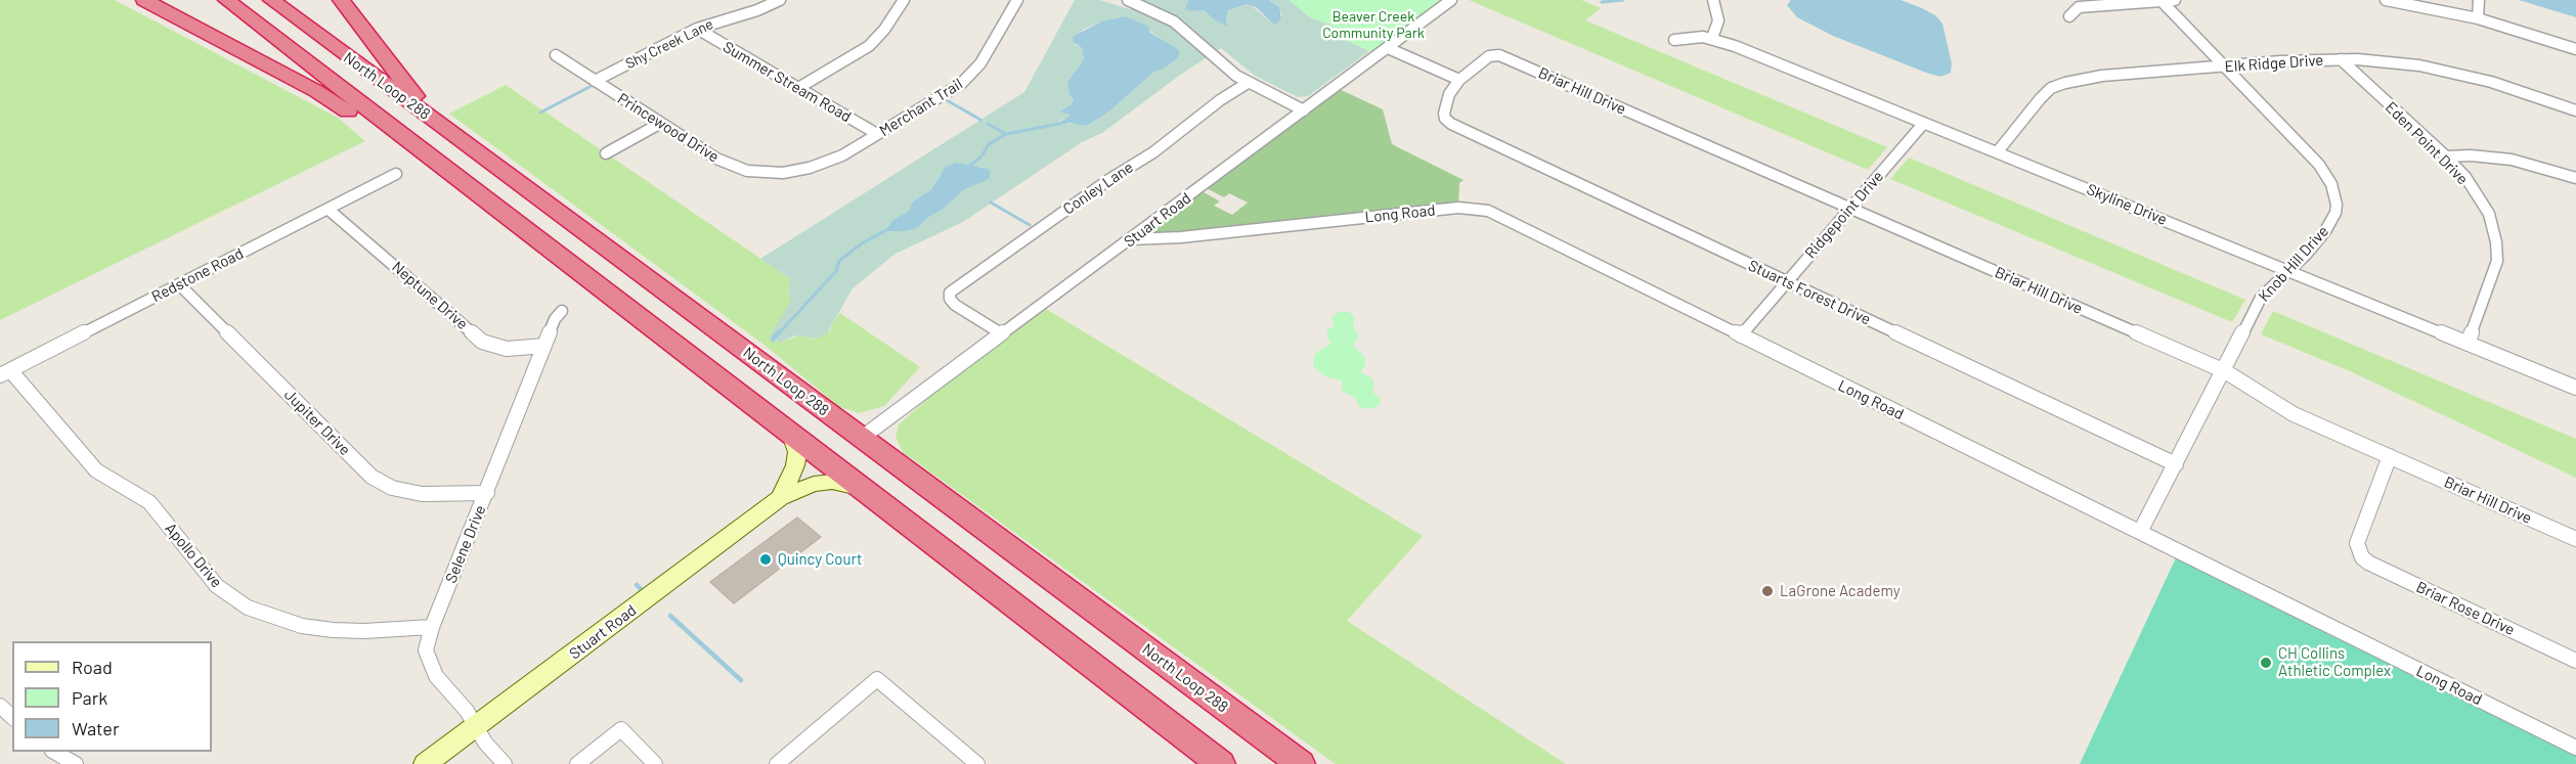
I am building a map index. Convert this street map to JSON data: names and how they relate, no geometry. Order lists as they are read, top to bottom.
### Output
{
  "streets": {
    "highway": ["North Loop 288"],
    "street": [
      "Shy Creek Lane",
      "Elk Ridge Drive",
      "Summer Stream Road",
      "Briar Hill Drive",
      "Merchant Trail",
      "Princewood Drive",
      "Eden Point Drive",
      "Conley Lane",
      "Skyline Drive",
      "Long Road",
      "Ridgepoint Drive",
      "Stuart Road",
      "Knob Hill Drive",
      "Redstone Road",
      "Stuarts Forest Drive",
      "Neptune Drive",
      "Jupiter Drive",
      "Selene Drive",
      "Apollo Drive",
      "Briar Rose Drive"
    ]
  },
  "crossings": [
    ["Shy Creek Lane", "Summer Stream Road"],
    ["Shy Creek Lane", "Princewood Drive"],
    ["Elk Ridge Drive", "Eden Point Drive"],
    ["Elk Ridge Drive", "Skyline Drive"],
    ["Elk Ridge Drive", "Knob Hill Drive"],
    ["Summer Stream Road", "Merchant Trail"],
    ["North Loop 288", "Stuart Road"],
    ["Briar Hill Drive", "Ridgepoint Drive"],
    ["Briar Hill Drive", "Knob Hill Drive"],
    ["Briar Hill Drive", "Stuarts Forest Drive"],
    ["Briar Hill Drive", "Briar Rose Drive"],
    ["Merchant Trail", "Princewood Drive"],
    ["Eden Point Drive", "Skyline Drive"],
    ["Conley Lane", "Stuart Road"],
    ["Skyline Drive", "Ridgepoint Drive"],
    ["Skyline Drive", "Knob Hill Drive"],
    ["Long Road", "Ridgepoint Drive"],
    ["Long Road", "Stuart Road"],
    ["Long Road", "Knob Hill Drive"],
    ["Ridgepoint Drive", "Stuarts Forest Drive"],
    ["Stuart Road", "Selene Drive"],
    ["Knob Hill Drive", "Stuarts Forest Drive"],
    ["Redstone Road", "Neptune Drive"],
    ["Redstone Road", "Jupiter Drive"],
    ["Redstone Road", "Apollo Drive"],
    ["Neptune Drive", "Selene Drive"],
    ["Jupiter Drive", "Selene Drive"],
    ["Selene Drive", "Apollo Drive"]
  ],
  "parks": ["Beaver Creek Community Park"],
  "places": ["Quincy Court", "LaGrone Academy", "CH Collins Athletic Complex"],
  "legend": ["Road", "Park", "Water"]
}
